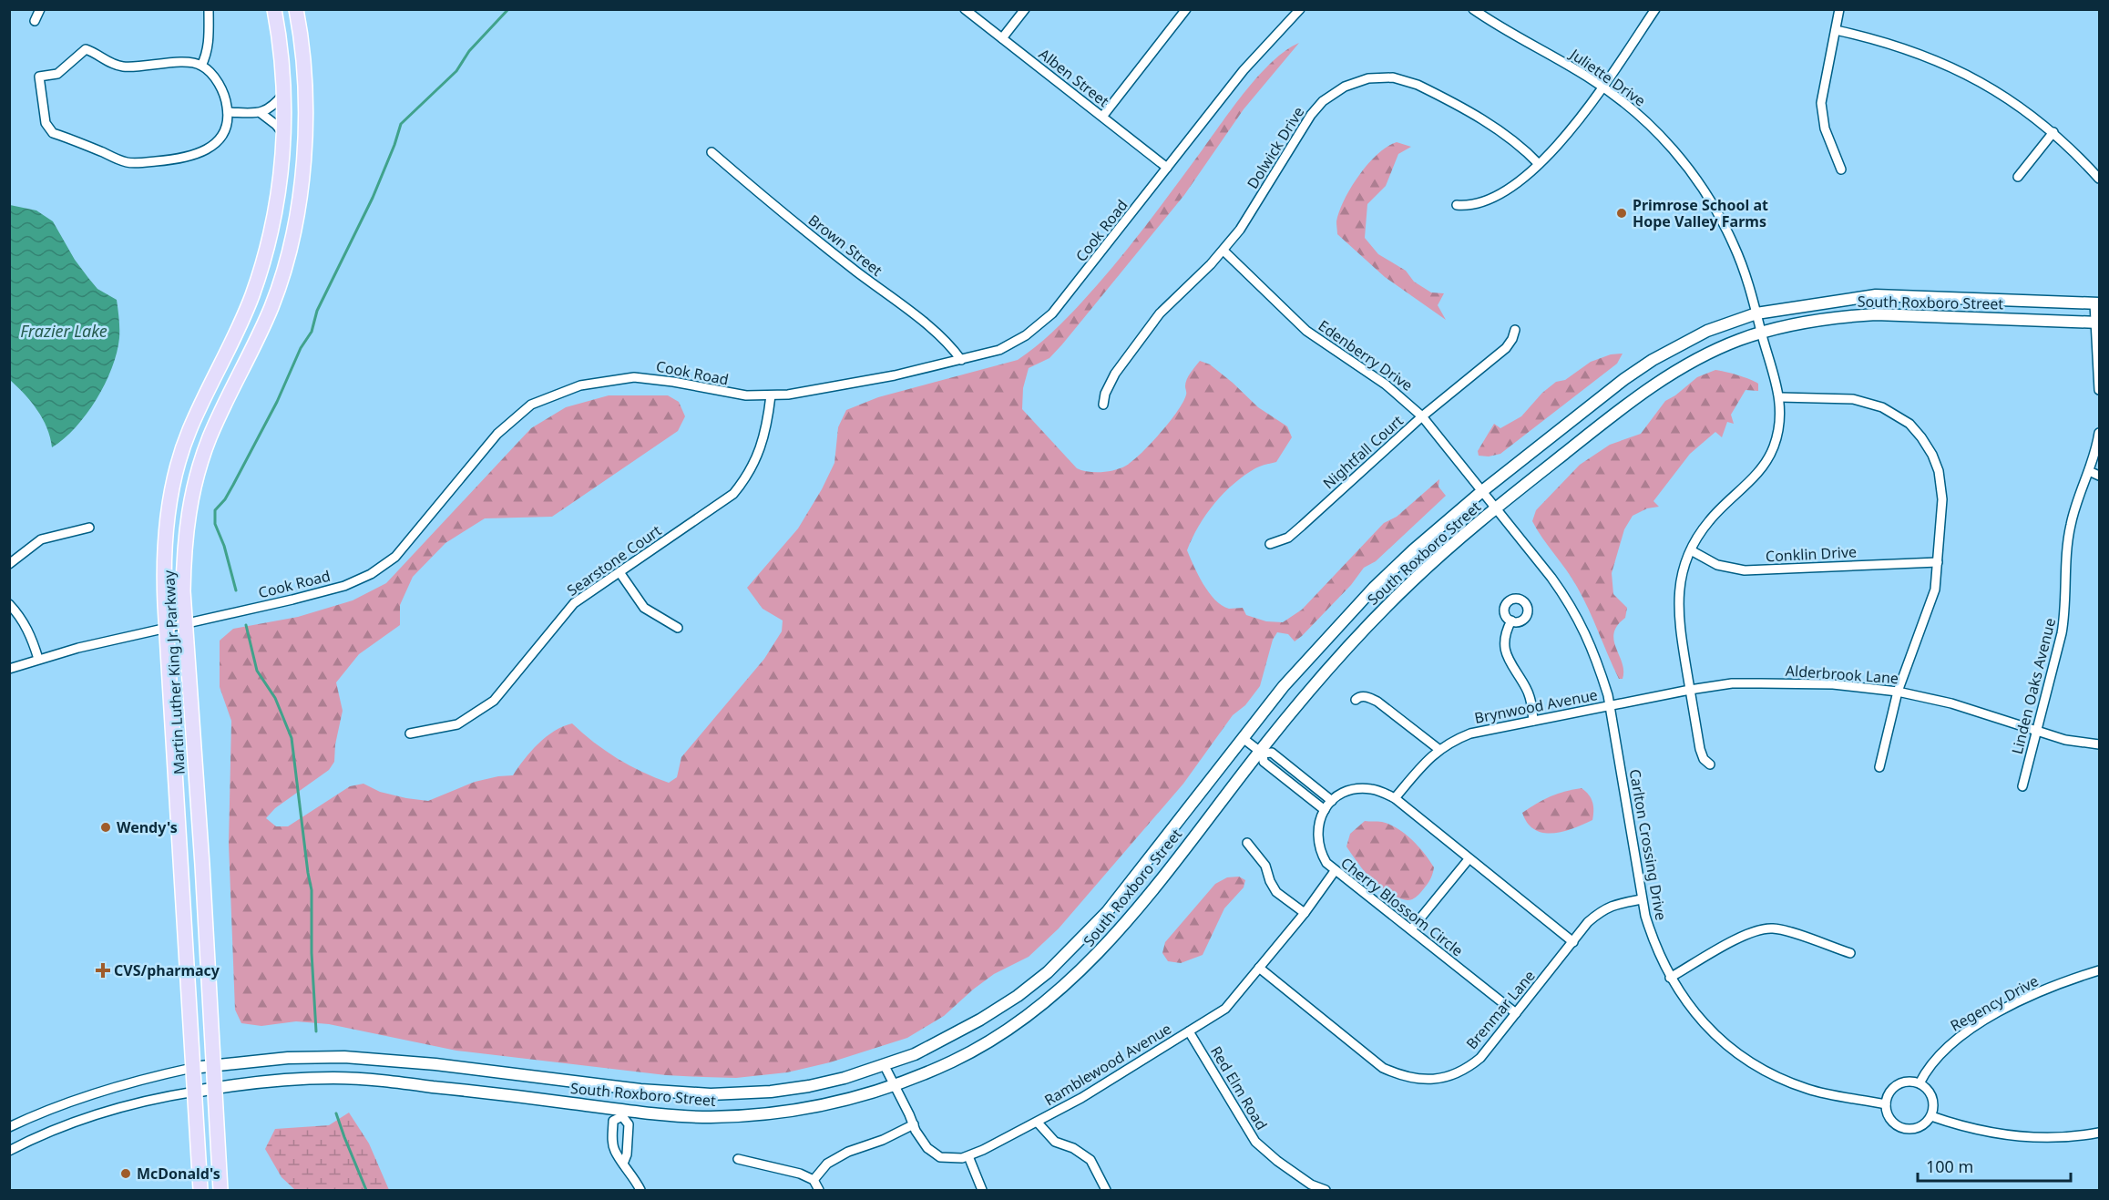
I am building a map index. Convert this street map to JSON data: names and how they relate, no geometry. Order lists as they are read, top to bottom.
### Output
{
  "streets": {
    "main road": ["Martin Luther King Jr Parkway"],
    "street": [
      "Alben Street",
      "Juliette Drive",
      "Dolwick Drive",
      "Cook Road",
      "Brown Street",
      "South Roxboro Street",
      "Edenberry Drive",
      "Nightfall Court",
      "Conklin Drive",
      "Searstone Court",
      "Alderbrook Lane",
      "Linden Oaks Avenue",
      "Brynwood Avenue",
      "Carlton Crossing Drive",
      "Cherry Blossom Circle",
      "Regency Drive",
      "Brenmar Lane",
      "Ramblewood Avenue",
      "Red Elm Road"
    ]
  },
  "crossings": [
    ["Alben Street", "Cook Road"],
    ["Juliette Drive", "South Roxboro Street"],
    ["Juliette Drive", "Conklin Drive"],
    ["Juliette Drive", "Alderbrook Lane"],
    ["Dolwick Drive", "Edenberry Drive"],
    ["Cook Road", "Brown Street"],
    ["Cook Road", "Searstone Court"],
    ["Cook Road", "Martin Luther King Jr Parkway"],
    ["South Roxboro Street", "Edenberry Drive"],
    ["South Roxboro Street", "Martin Luther King Jr Parkway"],
    ["South Roxboro Street", "Carlton Crossing Drive"],
    ["South Roxboro Street", "Ramblewood Avenue"],
    ["Edenberry Drive", "Nightfall Court"],
    ["Edenberry Drive", "Carlton Crossing Drive"],
    ["Alderbrook Lane", "Linden Oaks Avenue"],
    ["Alderbrook Lane", "Brynwood Avenue"],
    ["Alderbrook Lane", "Carlton Crossing Drive"],
    ["Brynwood Avenue", "Carlton Crossing Drive"],
    ["Brynwood Avenue", "Cherry Blossom Circle"],
    ["Carlton Crossing Drive", "Regency Drive"],
    ["Carlton Crossing Drive", "Brenmar Lane"],
    ["Cherry Blossom Circle", "Brenmar Lane"],
    ["Cherry Blossom Circle", "Ramblewood Avenue"],
    ["Brenmar Lane", "Ramblewood Avenue"],
    ["Ramblewood Avenue", "Red Elm Road"]
  ],
  "water": ["Frazier Lake"],
  "places": {
    "other": ["Primrose School at Hope Valley Farms", "Wendy's", "McDonald's"],
    "health": ["CVS/pharmacy"]
  },
  "scale_bar": "100 m"
}
